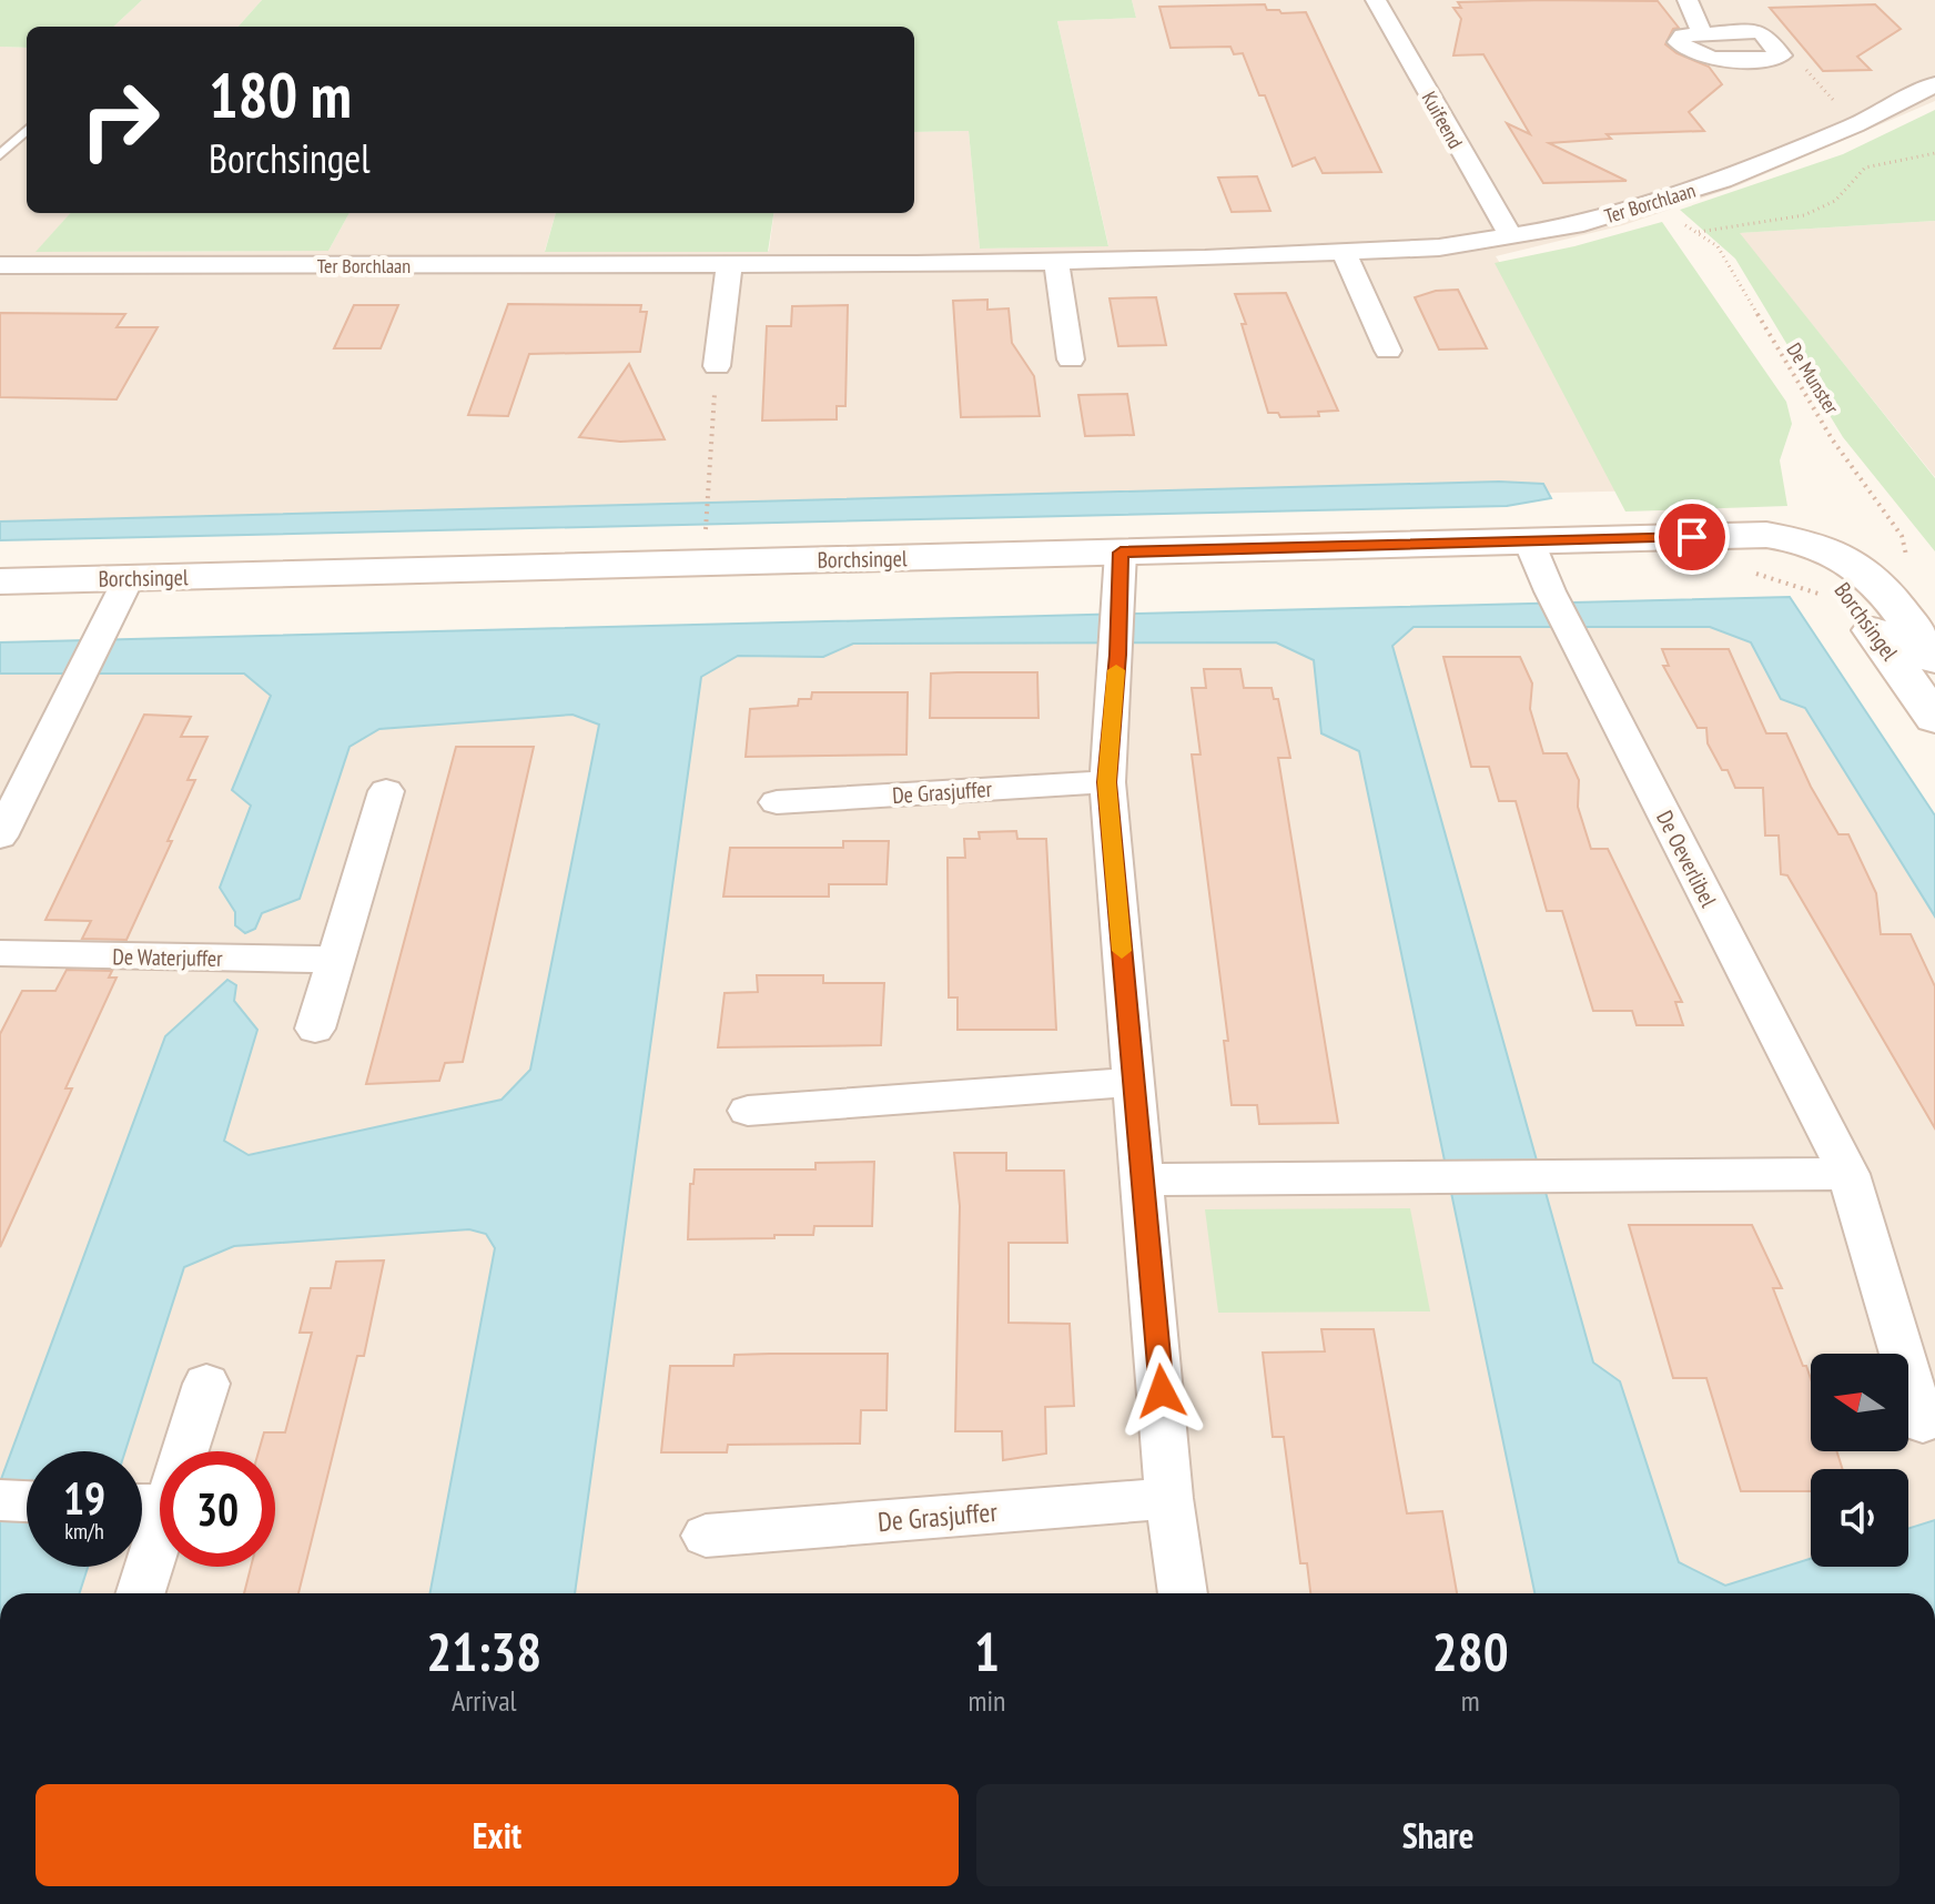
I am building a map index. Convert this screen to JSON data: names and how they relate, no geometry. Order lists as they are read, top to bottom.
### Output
{
  "streets": {
    "main road": ["Borchsingel"],
    "street": [
      "Kuifeend",
      "Ter Borchlaan",
      "De Grasjuffer",
      "De Oeverlibel",
      "De Waterjuffer"
    ],
    "path": ["De Munster"]
  },
  "crossings": [
    ["Kuifeend", "Ter Borchlaan"],
    ["Ter Borchlaan", "De Munster"],
    ["Borchsingel", "De Oeverlibel"]
  ],
  "north": "left",
  "page": {
    "turn": ["180 m", "Borchsingel"],
    "speed": "19 km/h",
    "limit": "30",
    "eta": [
      "21:38",
      "Arrival",
      "1",
      "min",
      "280",
      "m"
    ],
    "buttons": ["Exit", "Share"]
  }
}
